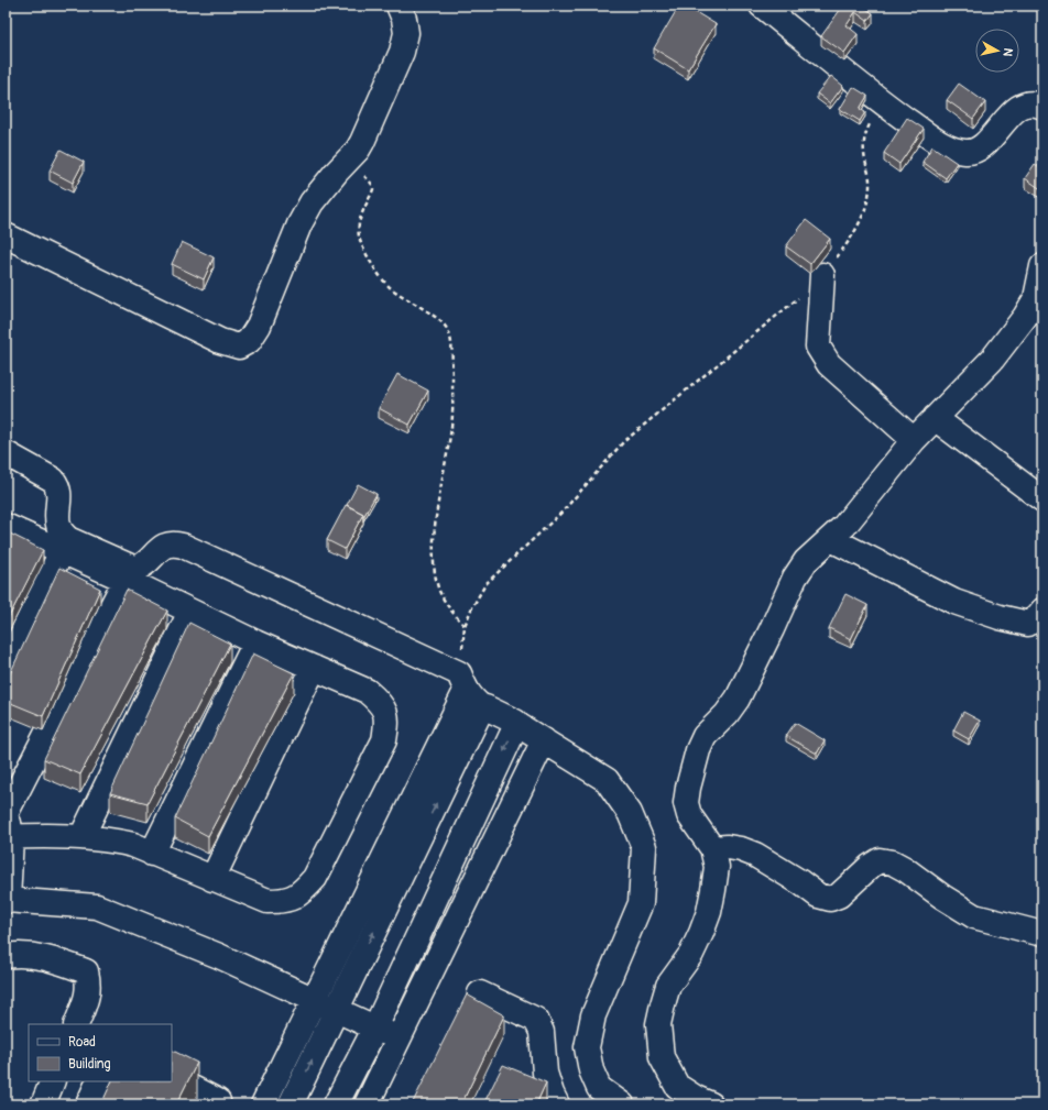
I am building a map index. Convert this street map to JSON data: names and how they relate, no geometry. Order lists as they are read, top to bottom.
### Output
{
  "legend": ["Road", "Building"],
  "north": "right"
}
